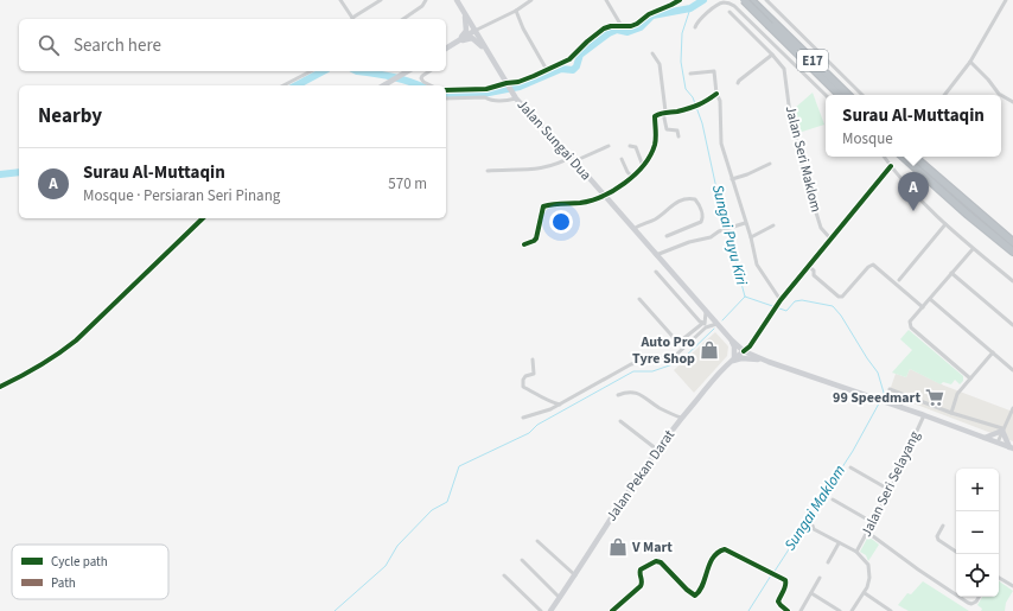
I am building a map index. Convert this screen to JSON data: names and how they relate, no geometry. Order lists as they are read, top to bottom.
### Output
{
  "streets": {
    "highway": ["E17"],
    "main road": ["Jalan Sungai Dua", "Jalan Pekan Darat"],
    "street": ["Jalan Seri Maklom", "Jalan Seri Selayang"]
  },
  "crossings": [
    ["Jalan Sungai Dua", "Jalan Pekan Darat"]
  ],
  "water": ["Sungai Puyu Kiri", "Sungai Maklom"],
  "places": {
    "shop": ["Auto Pro Tyre Shop", "V Mart"],
    "supermarket": ["99 Speedmart"]
  },
  "legend": ["Cycle path", "Path"],
  "page": {
    "search": "Search here",
    "heading": "Nearby",
    "popup": ["Surau Al-Muttaqin", "Mosque"],
    "list": [
      {
        "mark": "A",
        "name": "Surau Al-Muttaqin",
        "note": "Mosque · Persiaran Seri Pinang",
        "value": "570 m"
      }
    ],
    "pins": "A",
    "map_buttons": ["+", "−"]
  }
}
